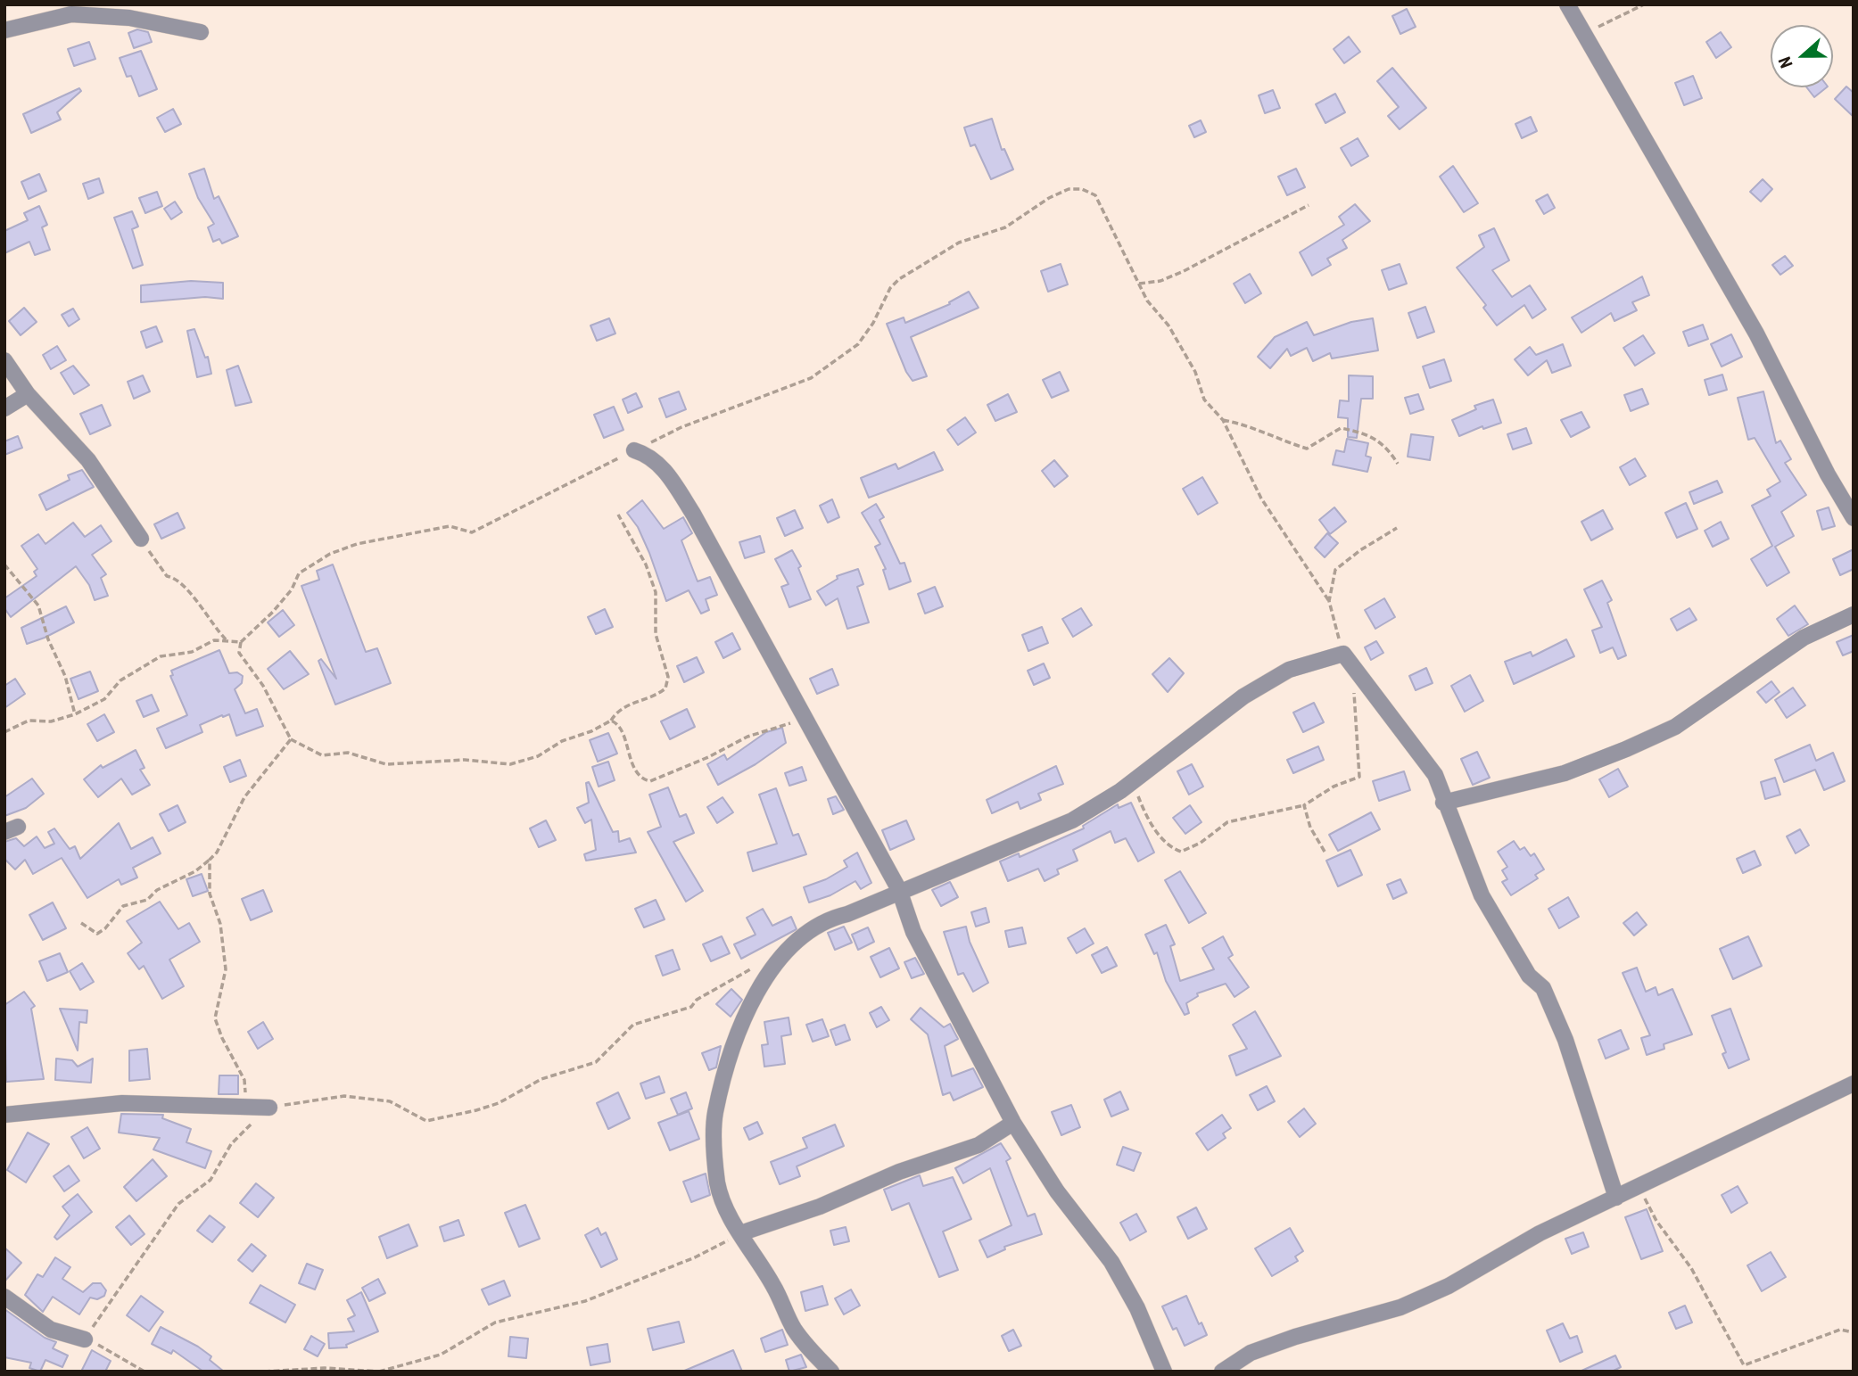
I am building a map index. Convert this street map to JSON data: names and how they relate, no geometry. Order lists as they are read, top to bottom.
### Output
{
  "north": "left"
}
